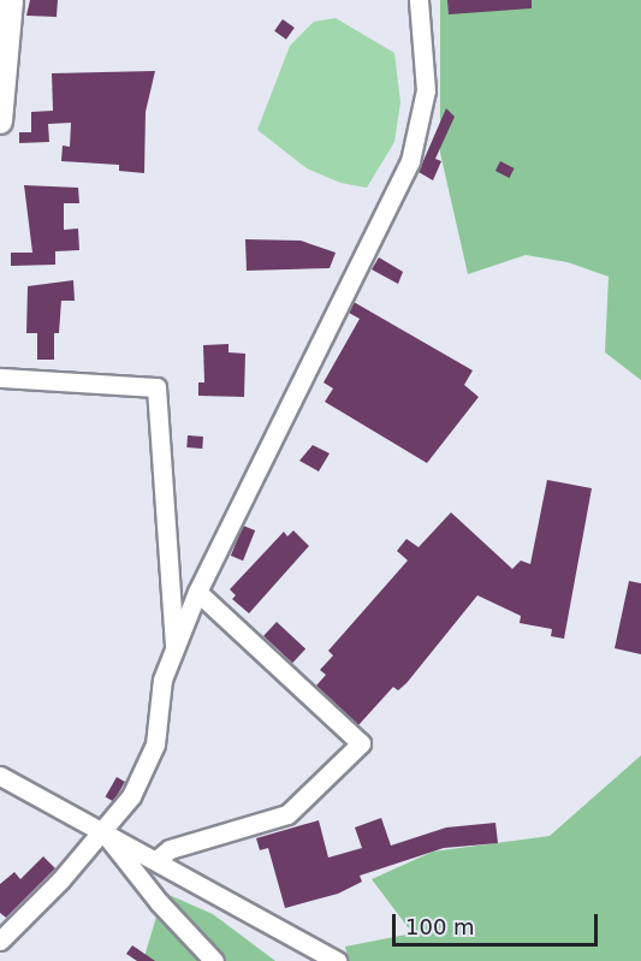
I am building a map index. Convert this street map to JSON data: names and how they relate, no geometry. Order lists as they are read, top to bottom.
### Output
{
  "scale_bar": "100 m"
}
